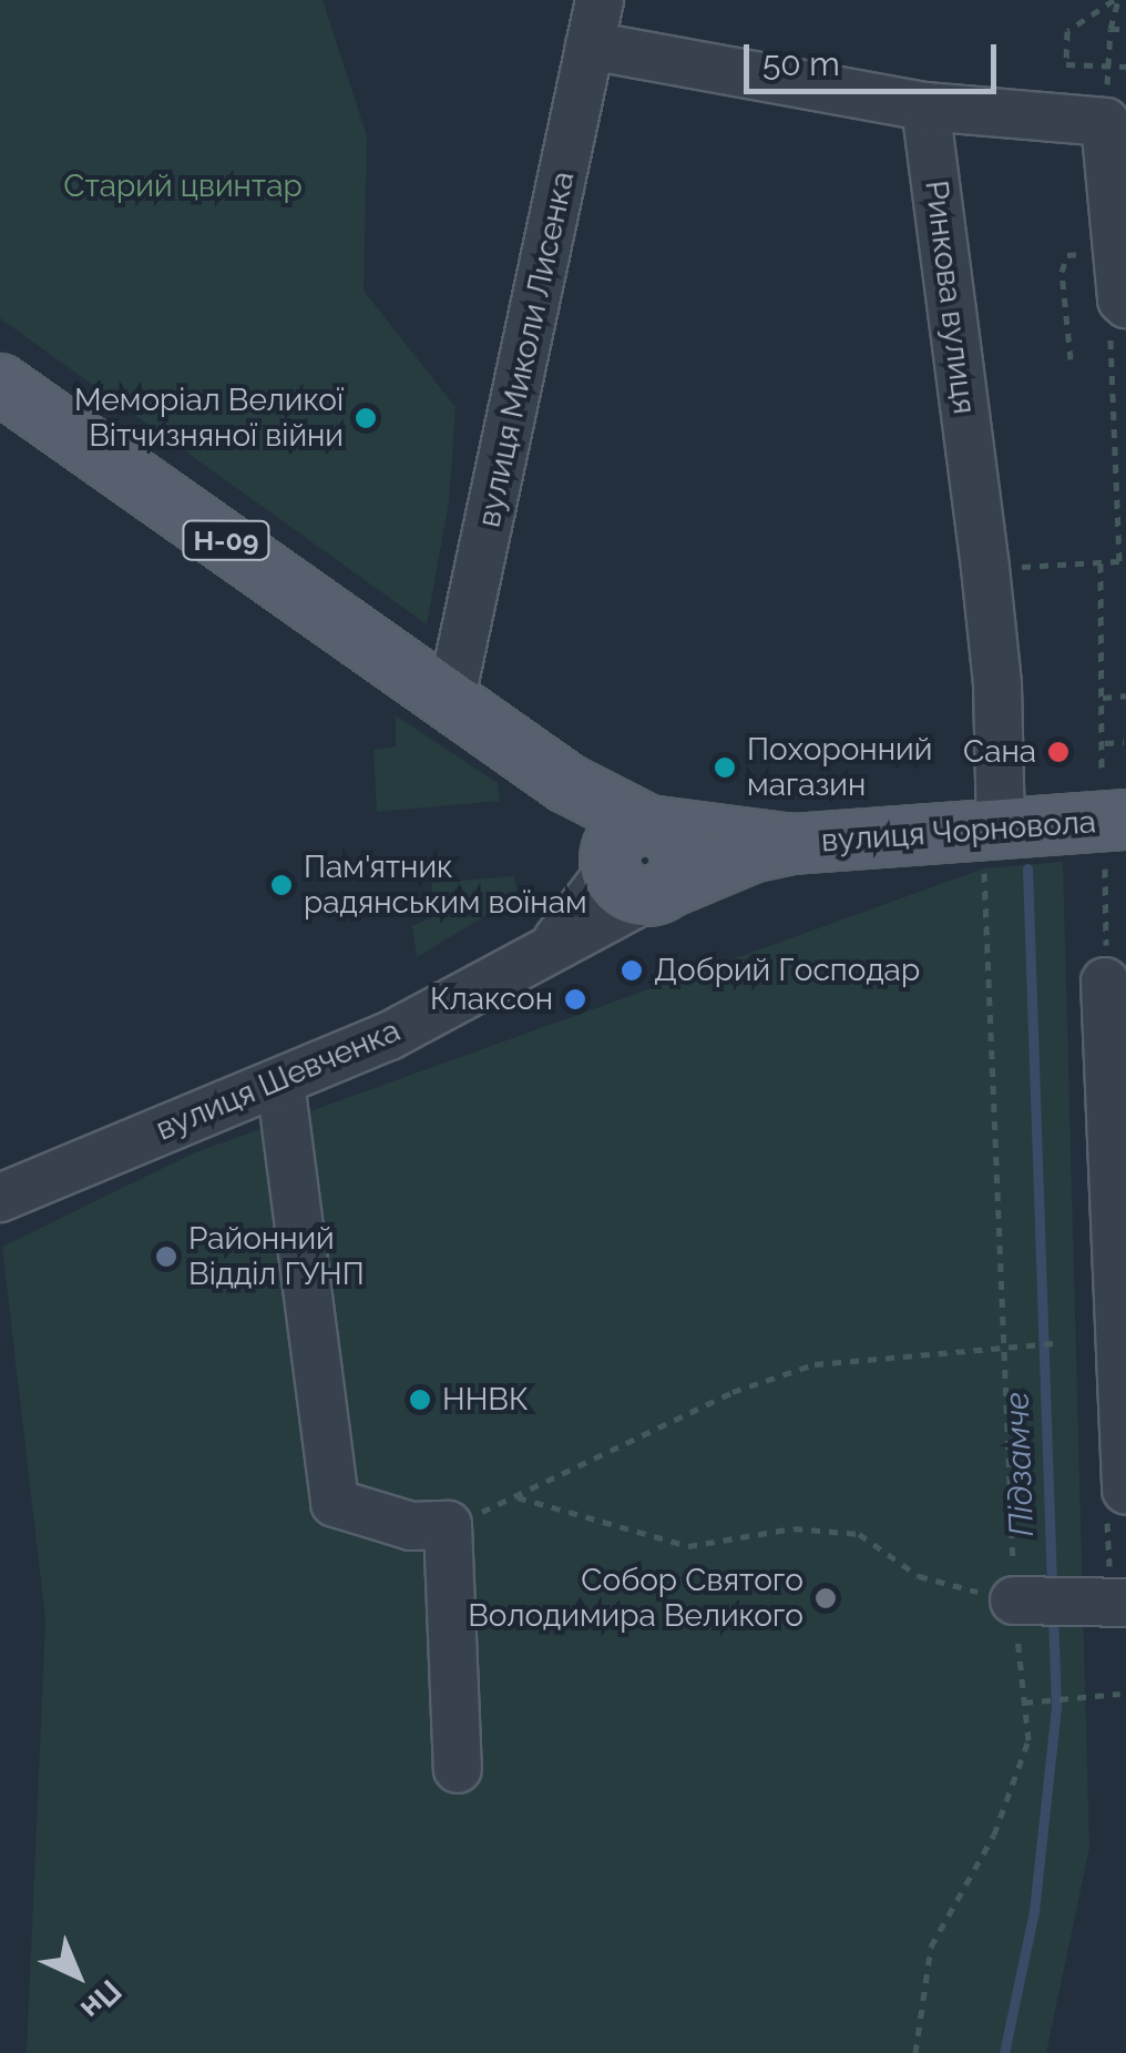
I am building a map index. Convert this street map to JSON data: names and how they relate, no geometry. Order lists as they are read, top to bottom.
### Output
{
  "streets": {
    "main road": ["Н-09", "вулиця Чорновола"],
    "street": ["Ринкова вулиця", "вулиця Миколи Лисенка", "вулиця Шевченка"]
  },
  "crossings": [
    ["Ринкова вулиця", "вулиця Чорновола"],
    ["вулиця Миколи Лисенка", "Н-09"],
    ["Н-09", "вулиця Чорновола"],
    ["Н-09", "вулиця Шевченка"],
    ["вулиця Чорновола", "вулиця Шевченка"]
  ],
  "water": ["Підзамче"],
  "parks": ["Старий цвинтар"],
  "places": [
    "Меморіал Великої Вітчизняної війни",
    "Сана",
    "Похоронний магазин",
    "Пам'ятник радянським воїнам",
    "Добрий Господар",
    "Клаксон",
    "Районний Відділ ГУНП",
    "ННВК",
    "Собор Святого Володимира Великого"
  ],
  "scale_bar": "50 m",
  "north": "bottom right"
}
